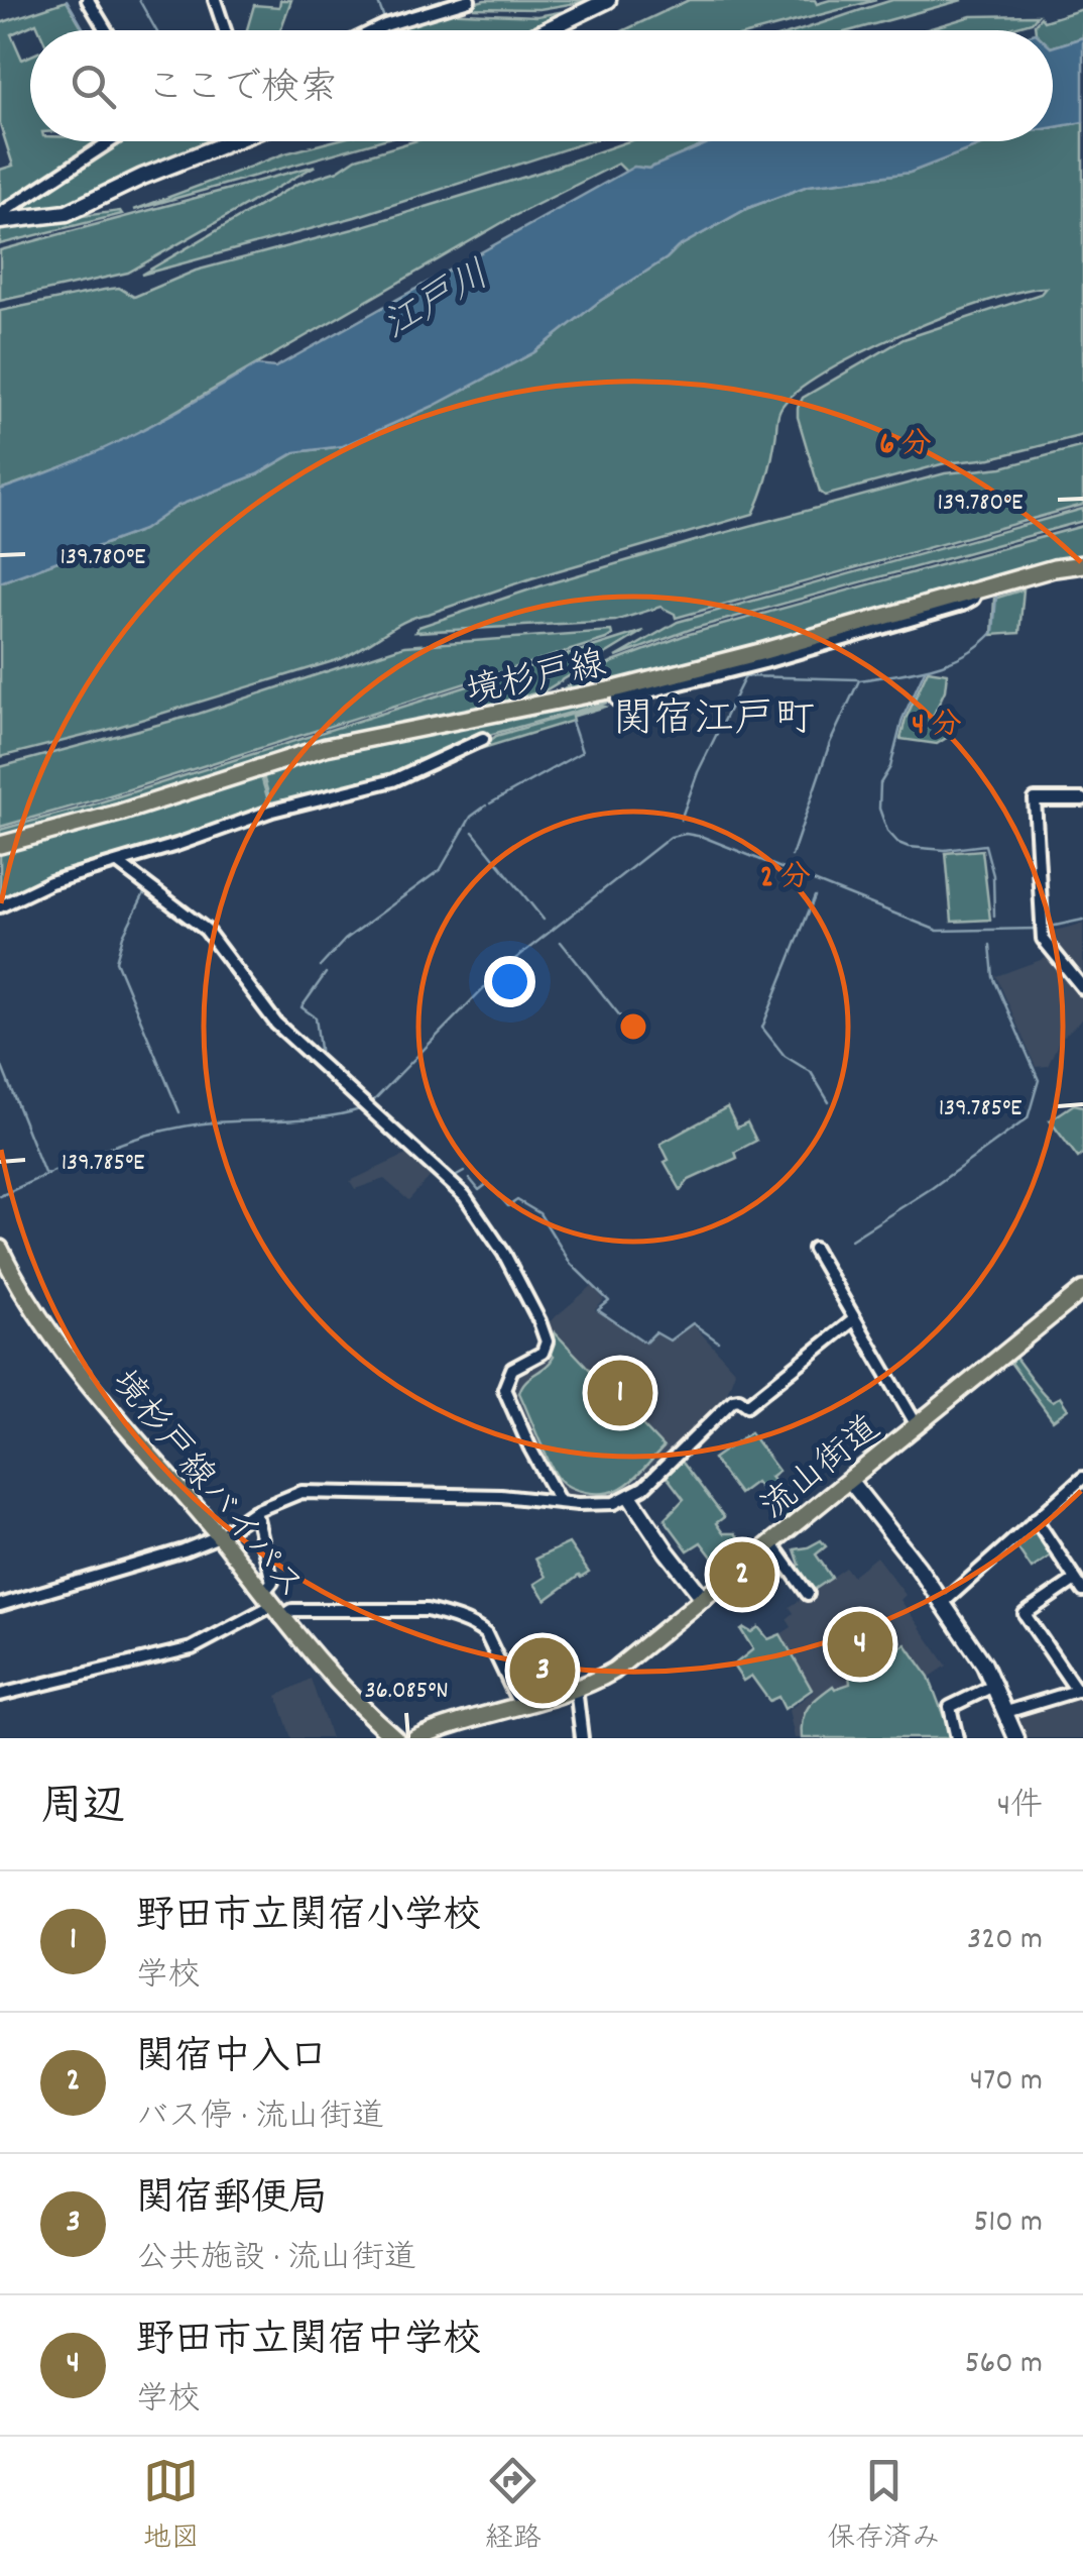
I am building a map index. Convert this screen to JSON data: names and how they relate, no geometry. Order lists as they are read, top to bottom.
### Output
{
  "streets": {
    "main road": ["境杉戸線", "流山街道", "境杉戸線バイパス"]
  },
  "districts": ["関宿江戸町"],
  "water": ["江戸川"],
  "page": {
    "search": "ここで検索",
    "pins": [
      "1",
      "2",
      "4",
      "3"
    ],
    "heading": ["周辺", "4件"],
    "list": [
      {
        "mark": "1",
        "name": "野田市立関宿小学校",
        "note": "学校",
        "value": "320 m"
      },
      {
        "mark": "2",
        "name": "関宿中入口",
        "note": "バス停 · 流山街道",
        "value": "470 m"
      },
      {
        "mark": "3",
        "name": "関宿郵便局",
        "note": "公共施設 · 流山街道",
        "value": "510 m"
      },
      {
        "mark": "4",
        "name": "野田市立関宿中学校",
        "note": "学校",
        "value": "560 m"
      }
    ],
    "nav": ["地図", "経路", "保存済み"]
  },
  "coordinates": ["139.780°E", "139.785°E", "36.085°N"],
  "rings": ["6 分", "4 分", "2 分"]
}
